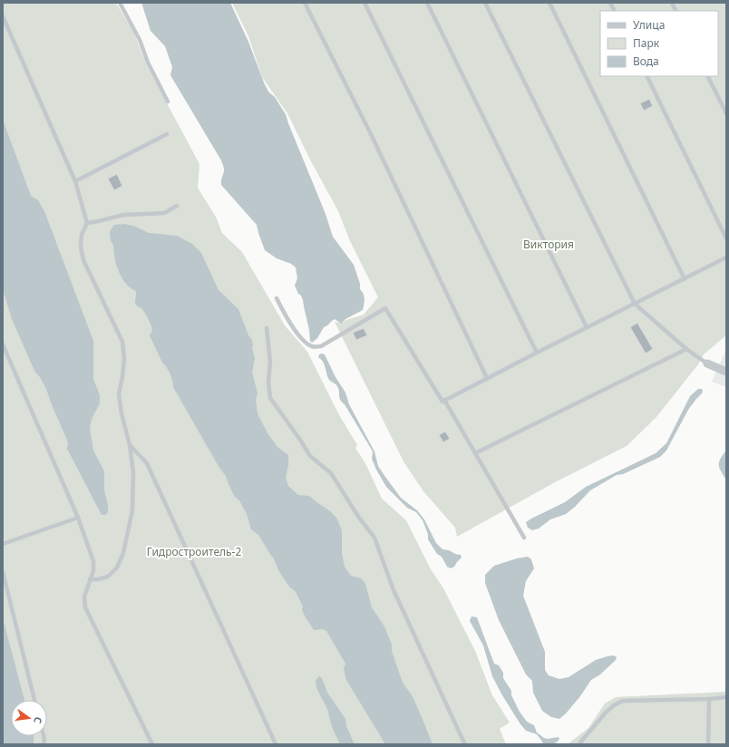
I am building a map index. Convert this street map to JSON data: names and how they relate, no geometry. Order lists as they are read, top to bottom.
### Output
{
  "parks": ["Виктория", "Гидростроитель-2"],
  "legend": ["Улица", "Парк", "Вода"],
  "north": "right"
}
